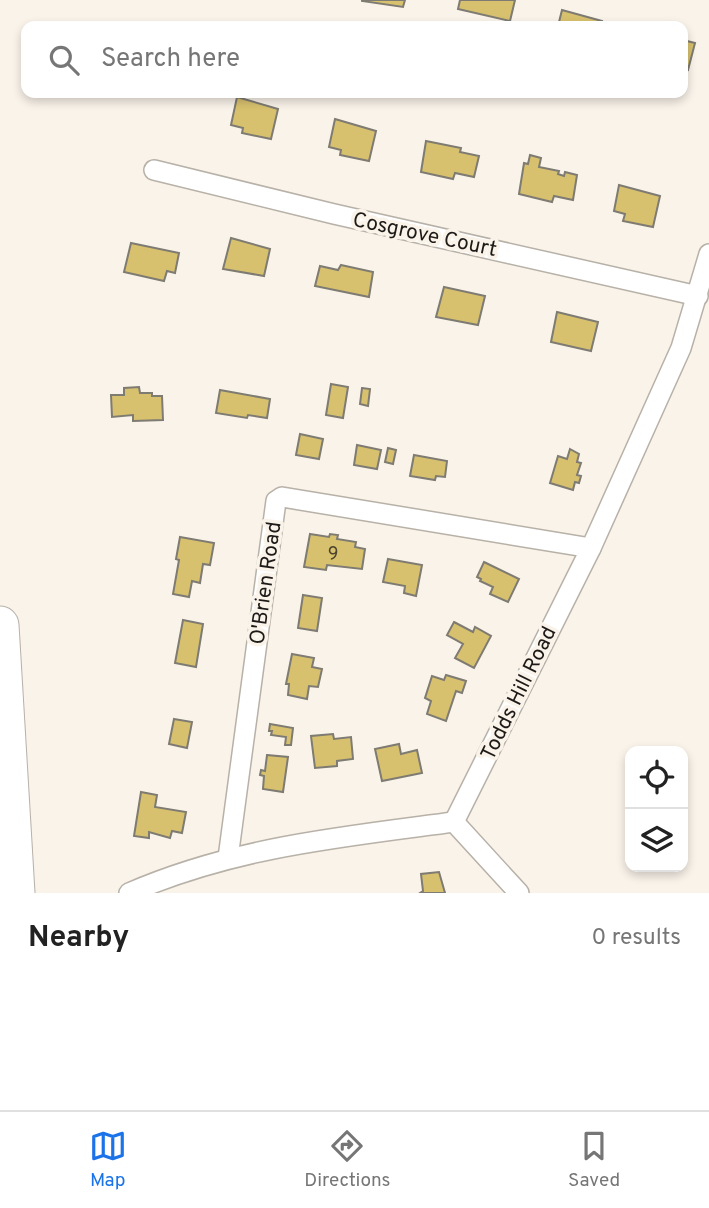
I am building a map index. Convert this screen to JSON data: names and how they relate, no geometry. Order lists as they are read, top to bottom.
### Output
{
  "streets": {
    "street": ["Cosgrove Court", "O'Brien Road", "Todds Hill Road"]
  },
  "crossings": [
    ["Cosgrove Court", "Todds Hill Road"],
    ["O'Brien Road", "Todds Hill Road"]
  ],
  "house_numbers": ["9"],
  "page": {
    "search": "Search here",
    "heading": ["Nearby", "0 results"],
    "nav": ["Map", "Directions", "Saved"]
  }
}
